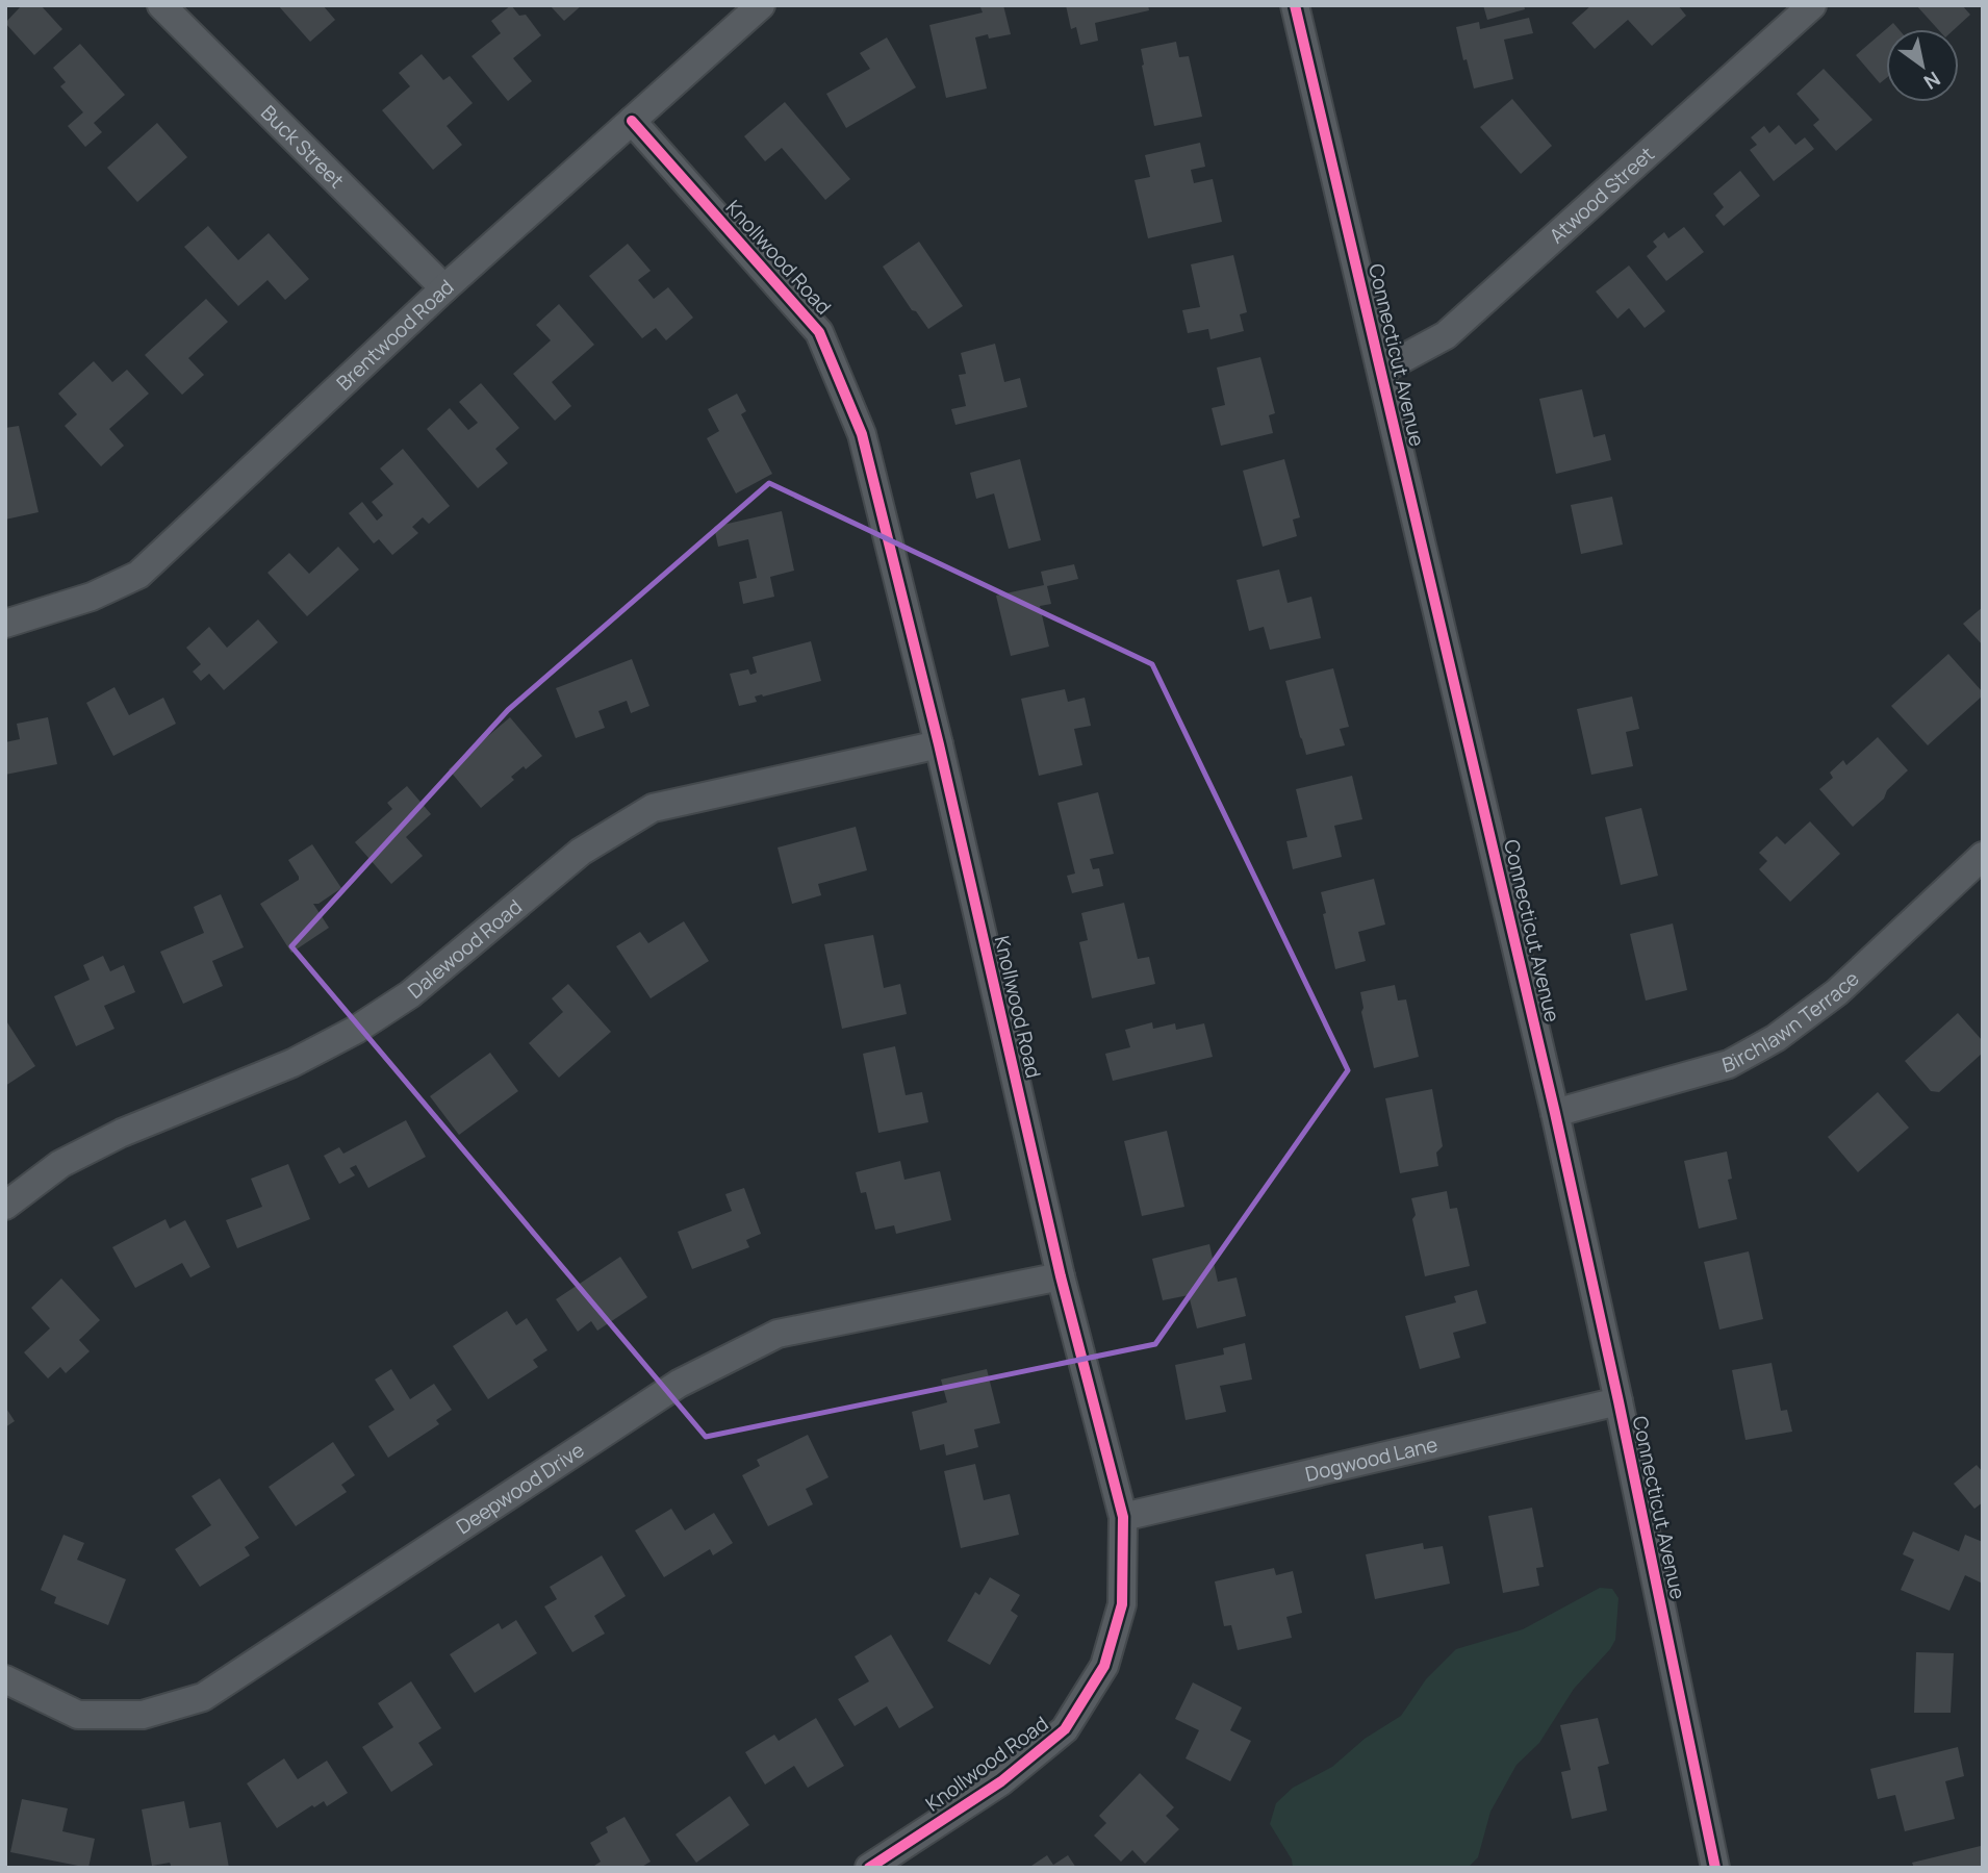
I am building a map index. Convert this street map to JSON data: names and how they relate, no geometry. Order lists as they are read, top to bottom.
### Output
{
  "streets": {
    "street": [
      "Buck Street",
      "Atwood Street",
      "Knollwood Road",
      "Brentwood Road",
      "Connecticut Avenue",
      "Dalewood Road",
      "Birchlawn Terrace",
      "Dogwood Lane",
      "Deepwood Drive"
    ]
  },
  "crossings": [
    ["Buck Street", "Brentwood Road"],
    ["Atwood Street", "Connecticut Avenue"],
    ["Knollwood Road", "Brentwood Road"],
    ["Knollwood Road", "Dalewood Road"],
    ["Knollwood Road", "Dogwood Lane"],
    ["Knollwood Road", "Deepwood Drive"],
    ["Connecticut Avenue", "Birchlawn Terrace"],
    ["Connecticut Avenue", "Dogwood Lane"]
  ],
  "north": "bottom right"
}
